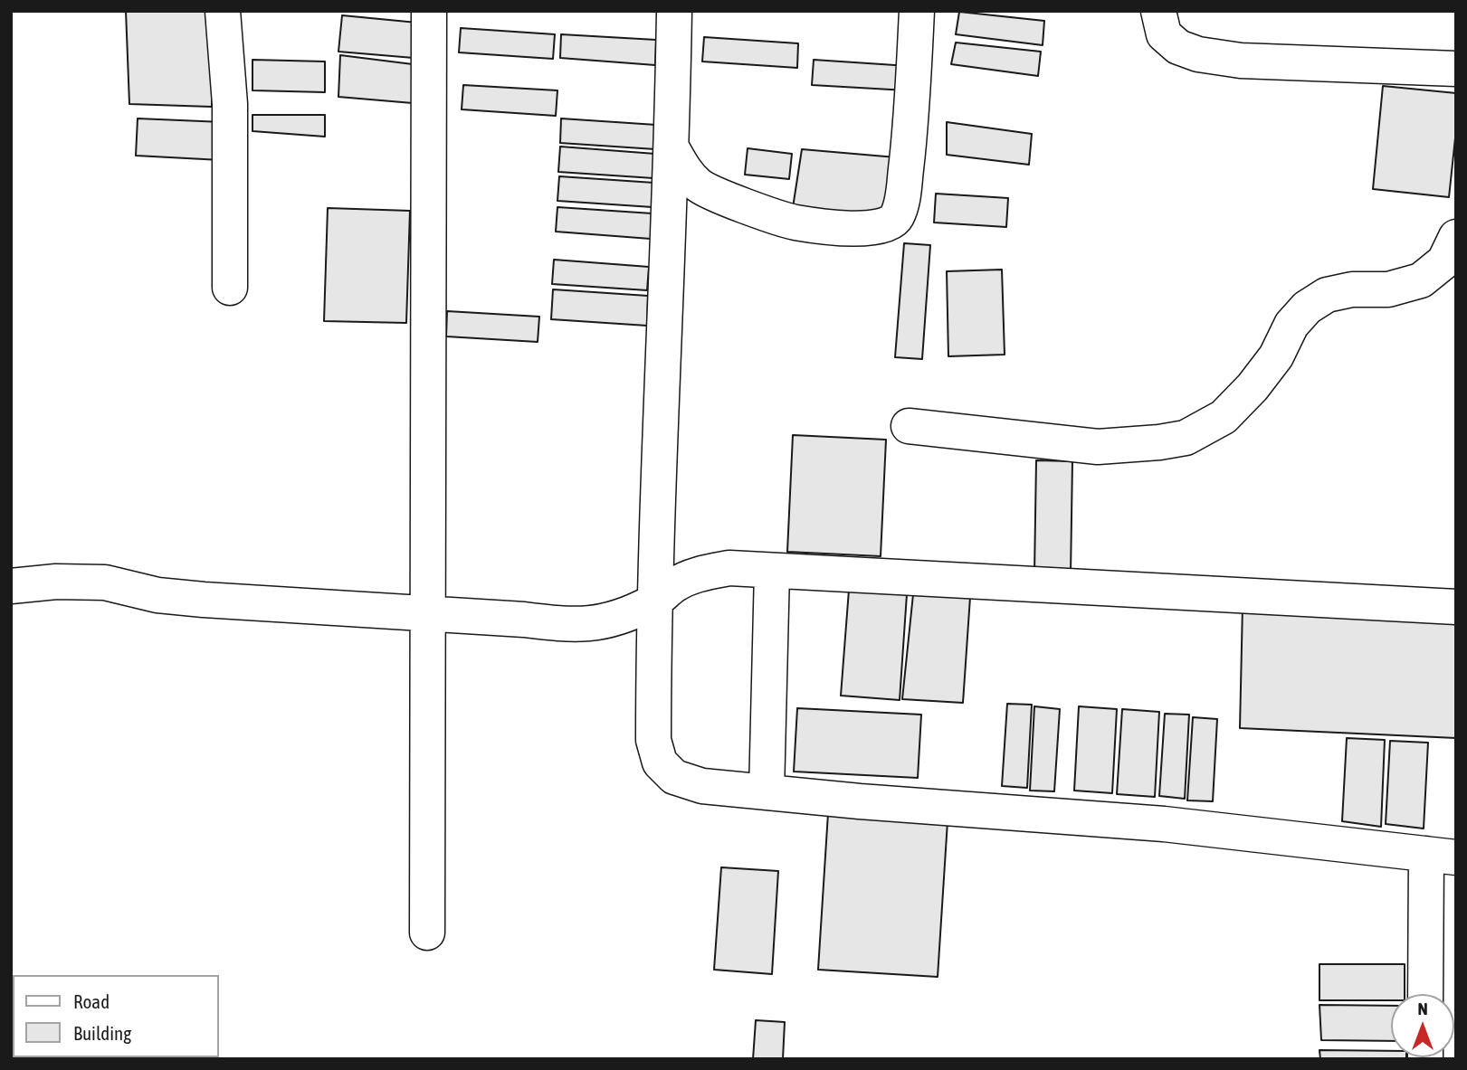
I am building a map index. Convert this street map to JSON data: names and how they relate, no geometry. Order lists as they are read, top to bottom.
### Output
{
  "legend": ["Road", "Building"],
  "north": "top"
}
